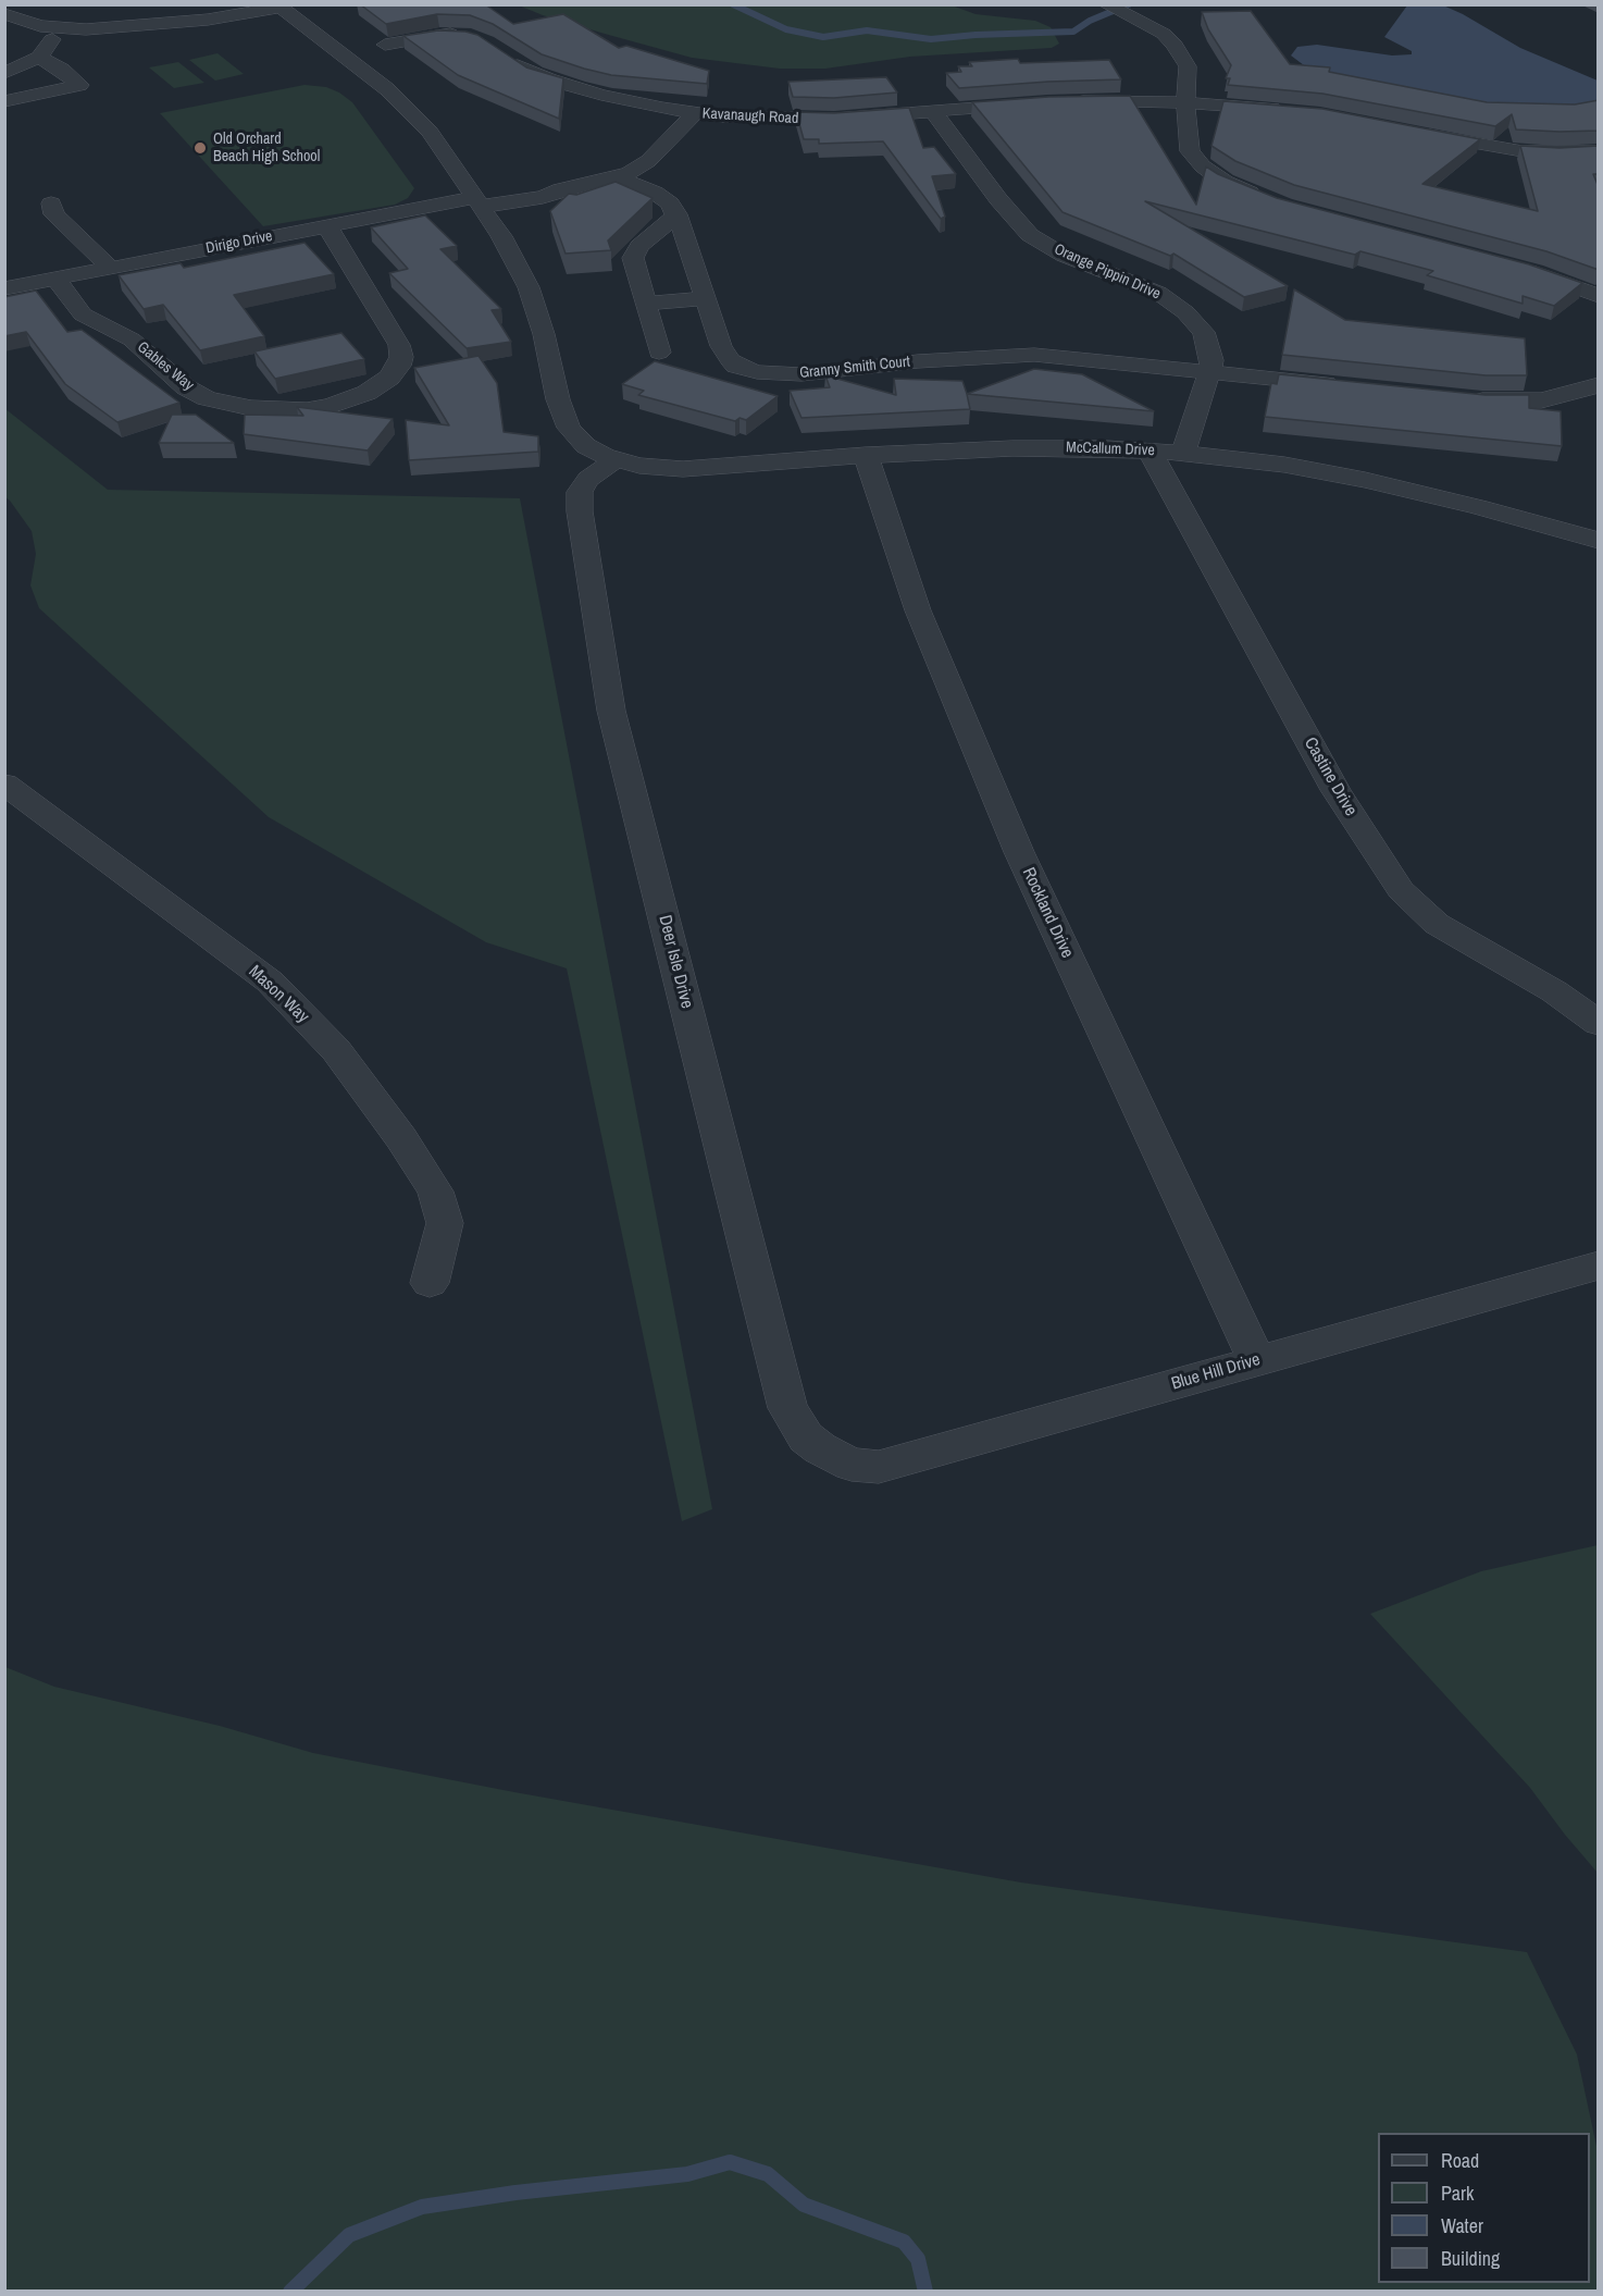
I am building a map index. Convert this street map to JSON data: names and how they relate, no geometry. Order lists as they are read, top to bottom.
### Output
{
  "streets": {
    "street": [
      "Kavanaugh Road",
      "Dirigo Drive",
      "Orange Pippin Drive",
      "Gables Way",
      "Granny Smith Court",
      "McCallum Drive",
      "Castine Drive",
      "Rockland Drive",
      "Deer Isle Drive",
      "Mason Way",
      "Blue Hill Drive"
    ]
  },
  "crossings": [
    ["Kavanaugh Road", "Dirigo Drive"],
    ["Kavanaugh Road", "Orange Pippin Drive"],
    ["Dirigo Drive", "Gables Way"],
    ["Dirigo Drive", "Granny Smith Court"],
    ["Dirigo Drive", "McCallum Drive"],
    ["Orange Pippin Drive", "Granny Smith Court"],
    ["Orange Pippin Drive", "McCallum Drive"],
    ["McCallum Drive", "Castine Drive"],
    ["McCallum Drive", "Rockland Drive"],
    ["McCallum Drive", "Deer Isle Drive"],
    ["Rockland Drive", "Blue Hill Drive"],
    ["Deer Isle Drive", "Blue Hill Drive"]
  ],
  "places": ["Old Orchard Beach High School"],
  "legend": [
    "Road",
    "Park",
    "Water",
    "Building"
  ]
}
